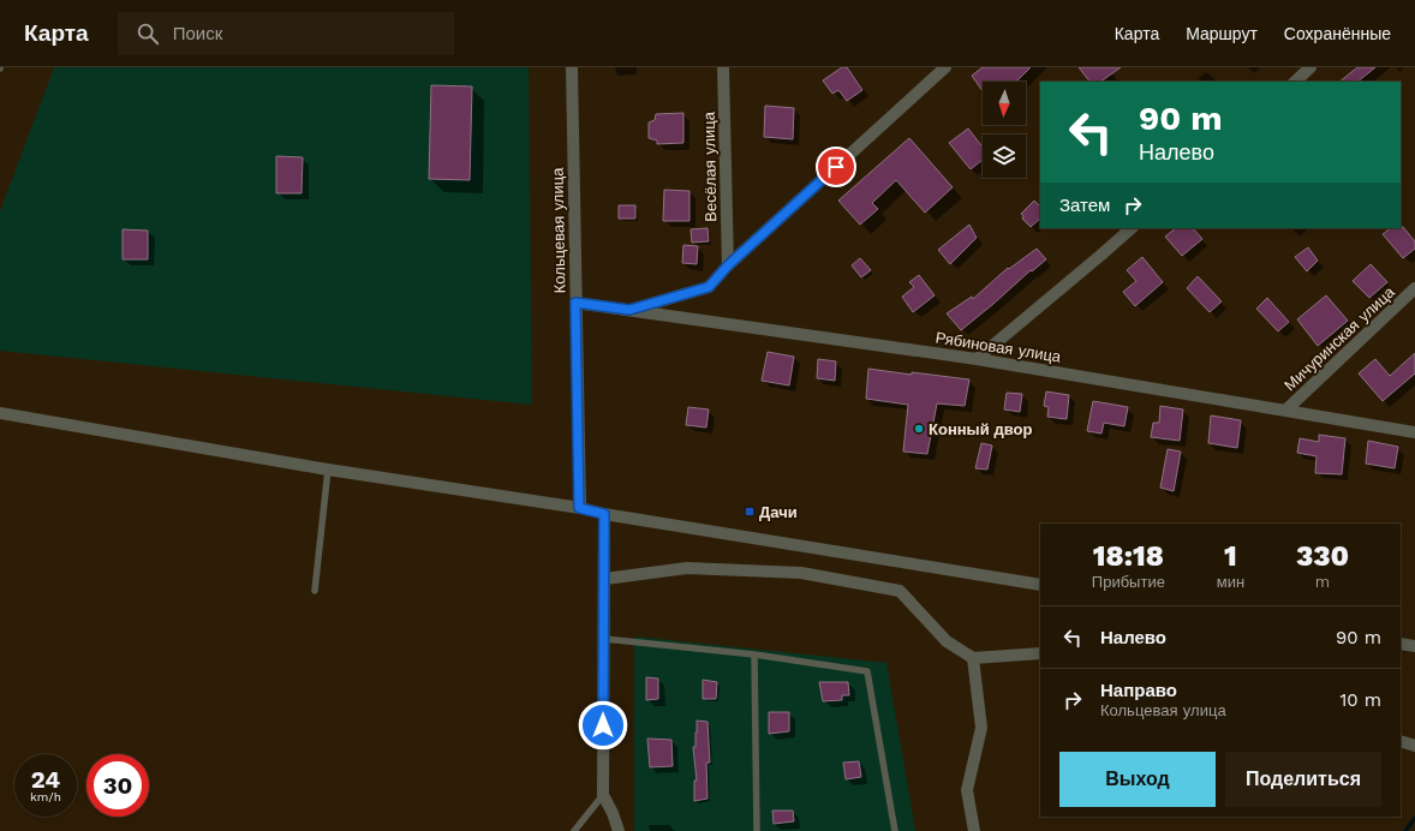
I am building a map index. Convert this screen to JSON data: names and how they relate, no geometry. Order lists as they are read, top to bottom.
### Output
{
  "streets": {
    "street": [
      "Весёлая улица",
      "Кольцевая улица",
      "Мичуринская улица",
      "Рябиновая улица"
    ]
  },
  "crossings": [
    ["Кольцевая улица", "Рябиновая улица"],
    ["Мичуринская улица", "Рябиновая улица"]
  ],
  "places": {
    "other": ["Конный двор"],
    "transit": ["Дачи"]
  },
  "north": "bottom",
  "page": {
    "header": "Карта",
    "search": "Поиск",
    "nav": ["Карта", "Маршрут", "Сохранённые"],
    "turn": ["90 m", "Налево"],
    "then": "Затем",
    "eta": [
      "18:18",
      "Прибытие",
      "1",
      "мин",
      "330",
      "m"
    ],
    "list": [
      {
        "name": "Налево",
        "value": "90 m"
      },
      {
        "name": "Направо",
        "note": "Кольцевая улица",
        "value": "10 m"
      }
    ],
    "buttons": ["Выход", "Поделиться"],
    "speed": "24 km/h",
    "limit": "30"
  }
}
